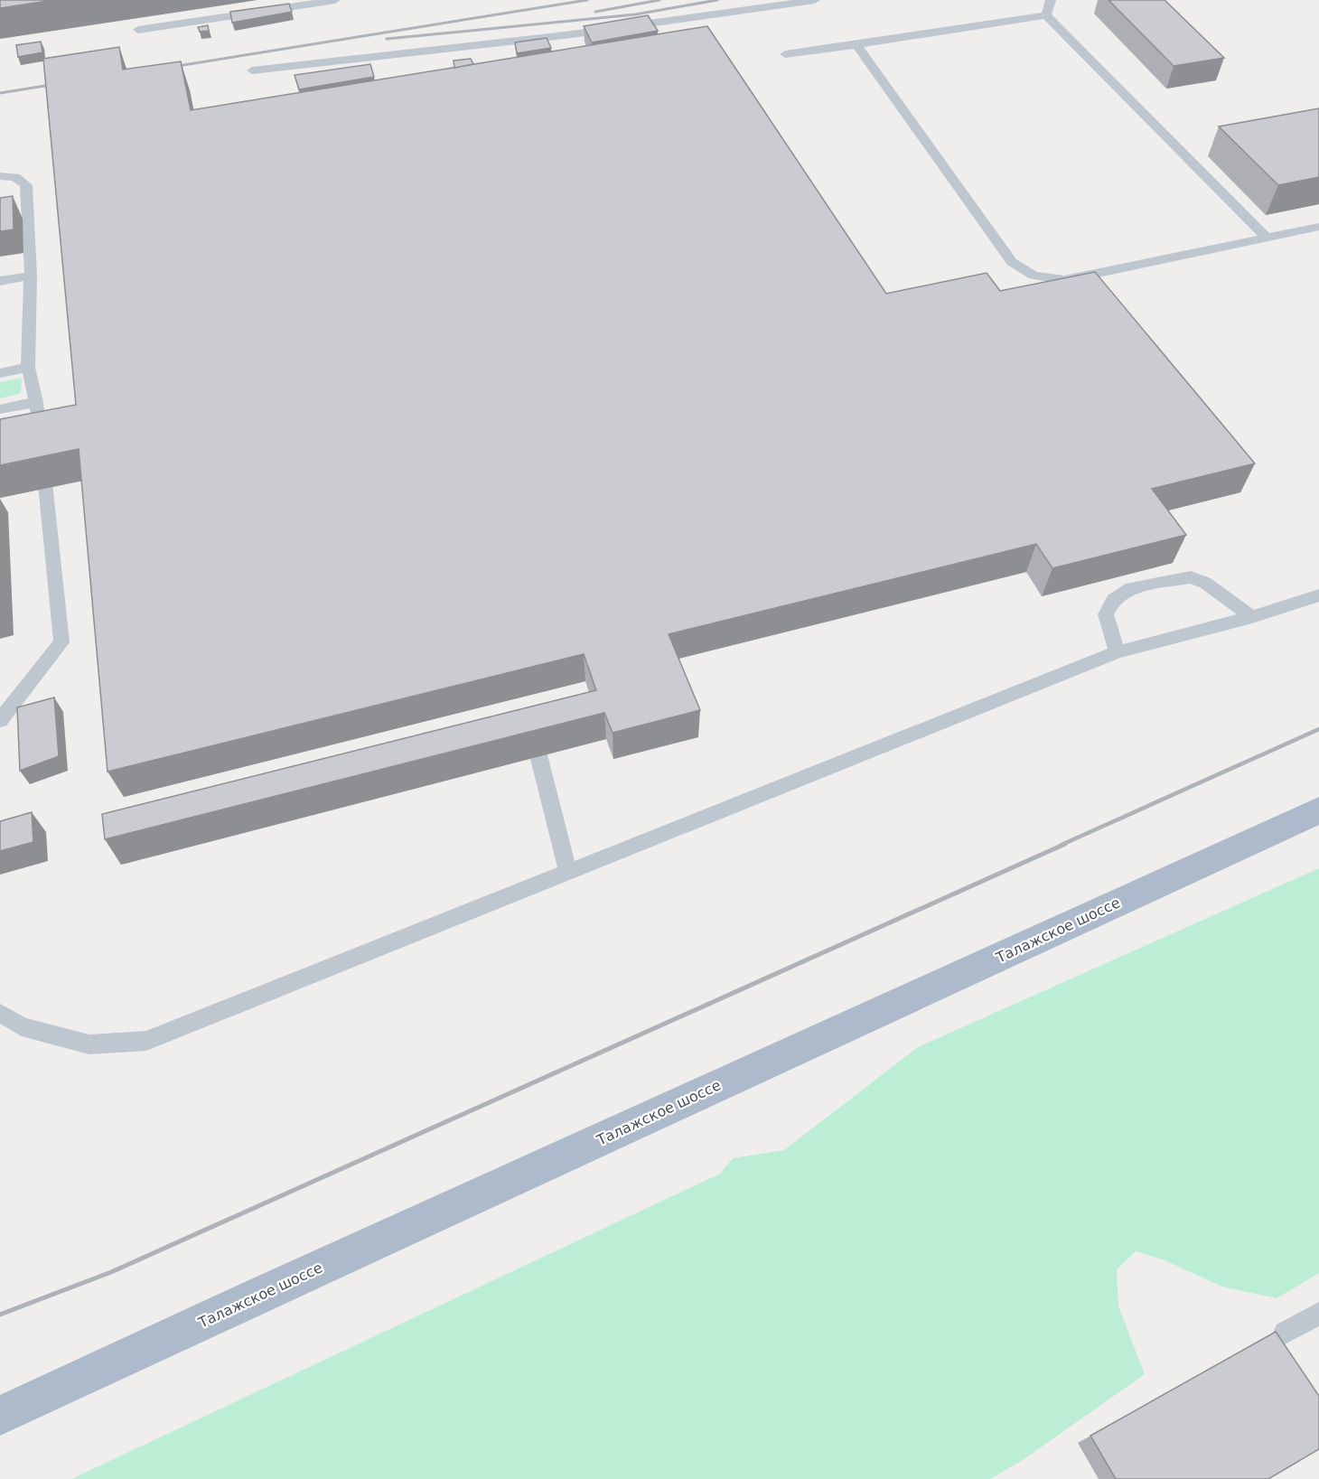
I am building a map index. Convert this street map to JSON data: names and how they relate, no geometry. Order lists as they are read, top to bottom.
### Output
{
  "streets": {
    "main road": ["Талажское шоссе"]
  }
}
